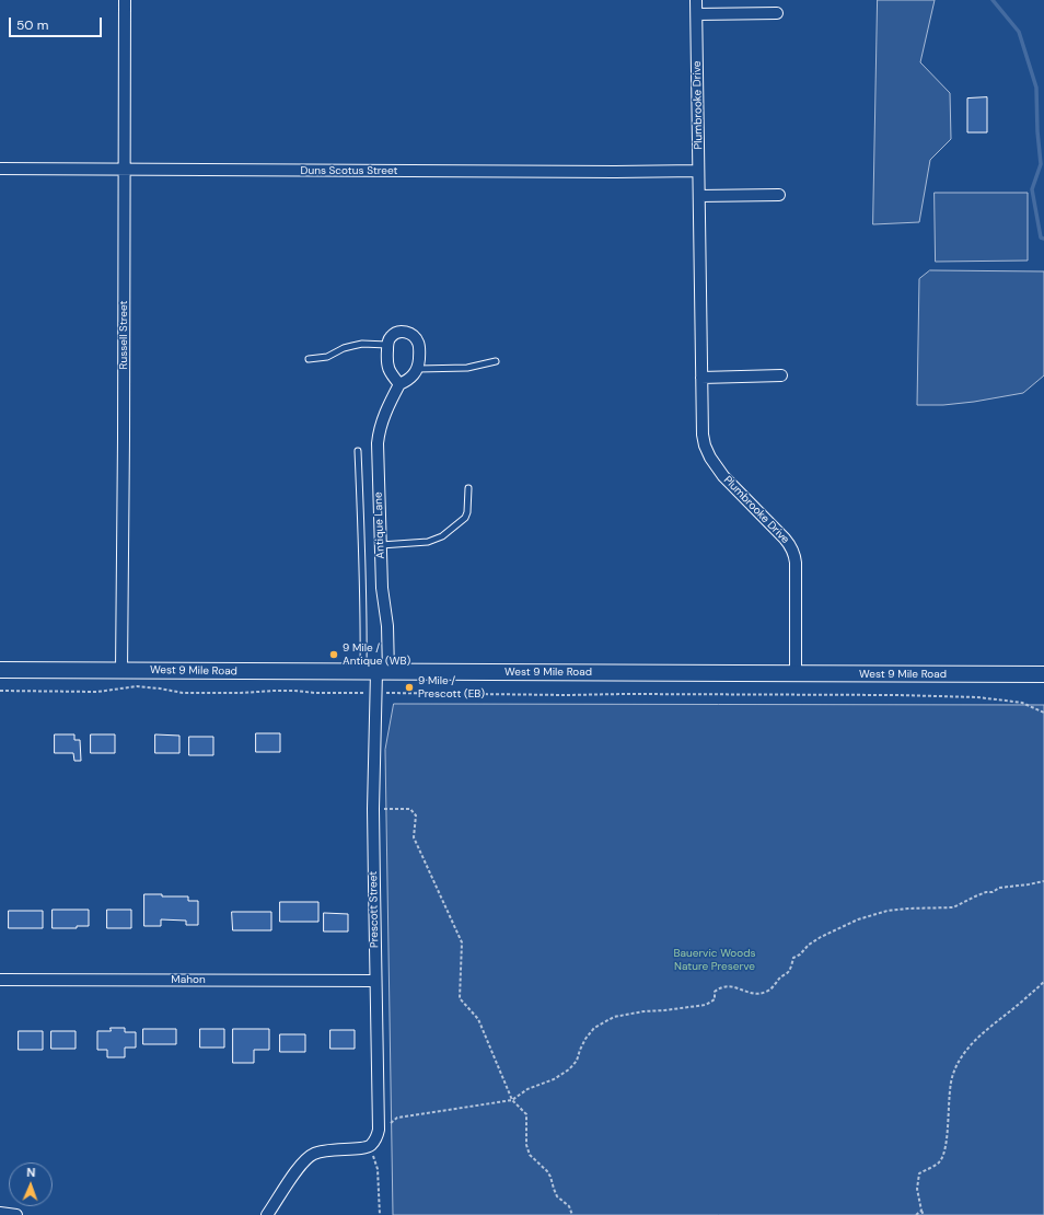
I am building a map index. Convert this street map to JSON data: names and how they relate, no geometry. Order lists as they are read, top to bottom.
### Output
{
  "streets": {
    "main road": ["West 9 Mile Road"],
    "street": [
      "Plumbrooke Drive",
      "Duns Scotus Street",
      "Russell Street",
      "Antique Lane",
      "Prescott Street",
      "Mahon"
    ]
  },
  "crossings": [
    ["Plumbrooke Drive", "Duns Scotus Street"],
    ["Plumbrooke Drive", "West 9 Mile Road"],
    ["Duns Scotus Street", "Russell Street"],
    ["Russell Street", "West 9 Mile Road"],
    ["Antique Lane", "West 9 Mile Road"],
    ["Antique Lane", "Prescott Street"],
    ["West 9 Mile Road", "Prescott Street"],
    ["Prescott Street", "Mahon"]
  ],
  "parks": ["Bauervic Woods Nature Preserve"],
  "places": ["9 Mile / Antique (WB)", "9 Mile / Prescott (EB)"],
  "scale_bar": "50 m",
  "north": "top"
}
